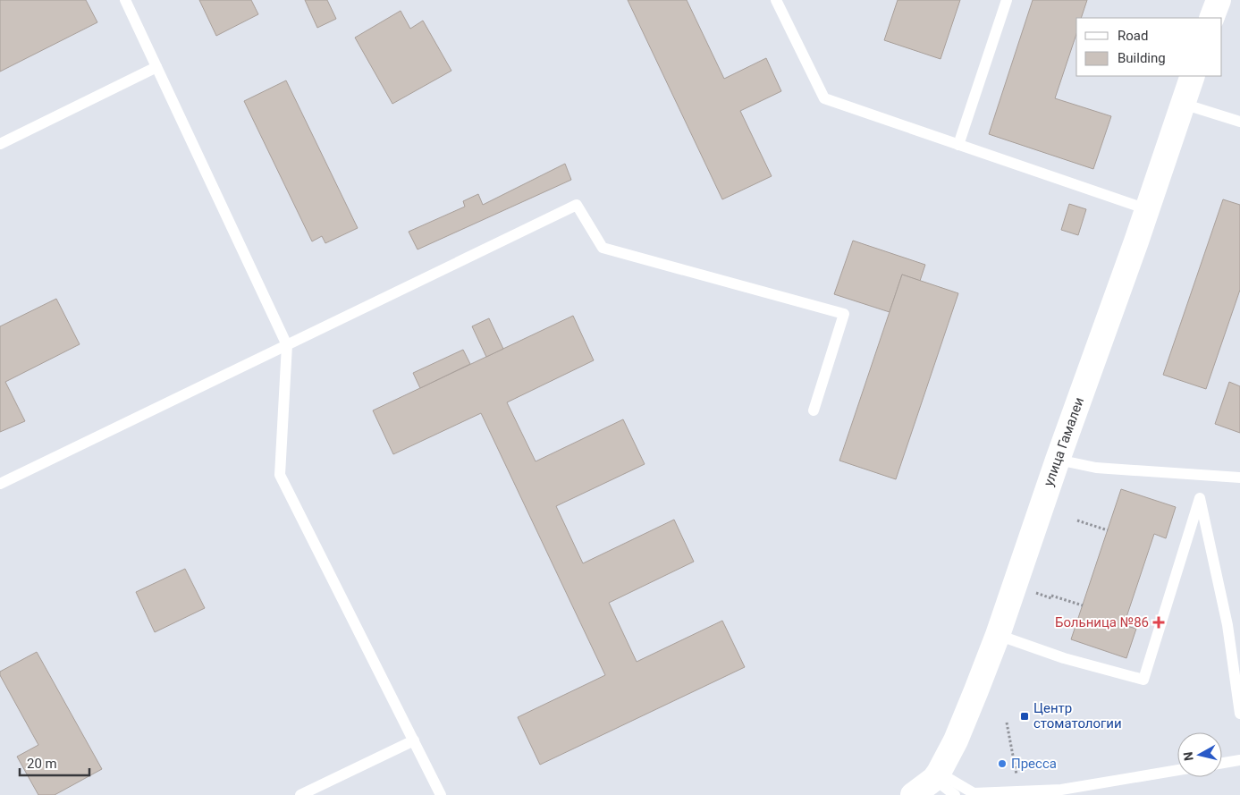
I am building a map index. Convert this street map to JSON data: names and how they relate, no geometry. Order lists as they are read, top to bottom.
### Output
{
  "streets": {
    "street": ["улица Гамалеи"]
  },
  "places": {
    "health": ["Больница №86"],
    "transit": ["Центр стоматологии"],
    "other": ["Пресса"]
  },
  "legend": ["Road", "Building"],
  "scale_bar": "20 m",
  "north": "left"
}
